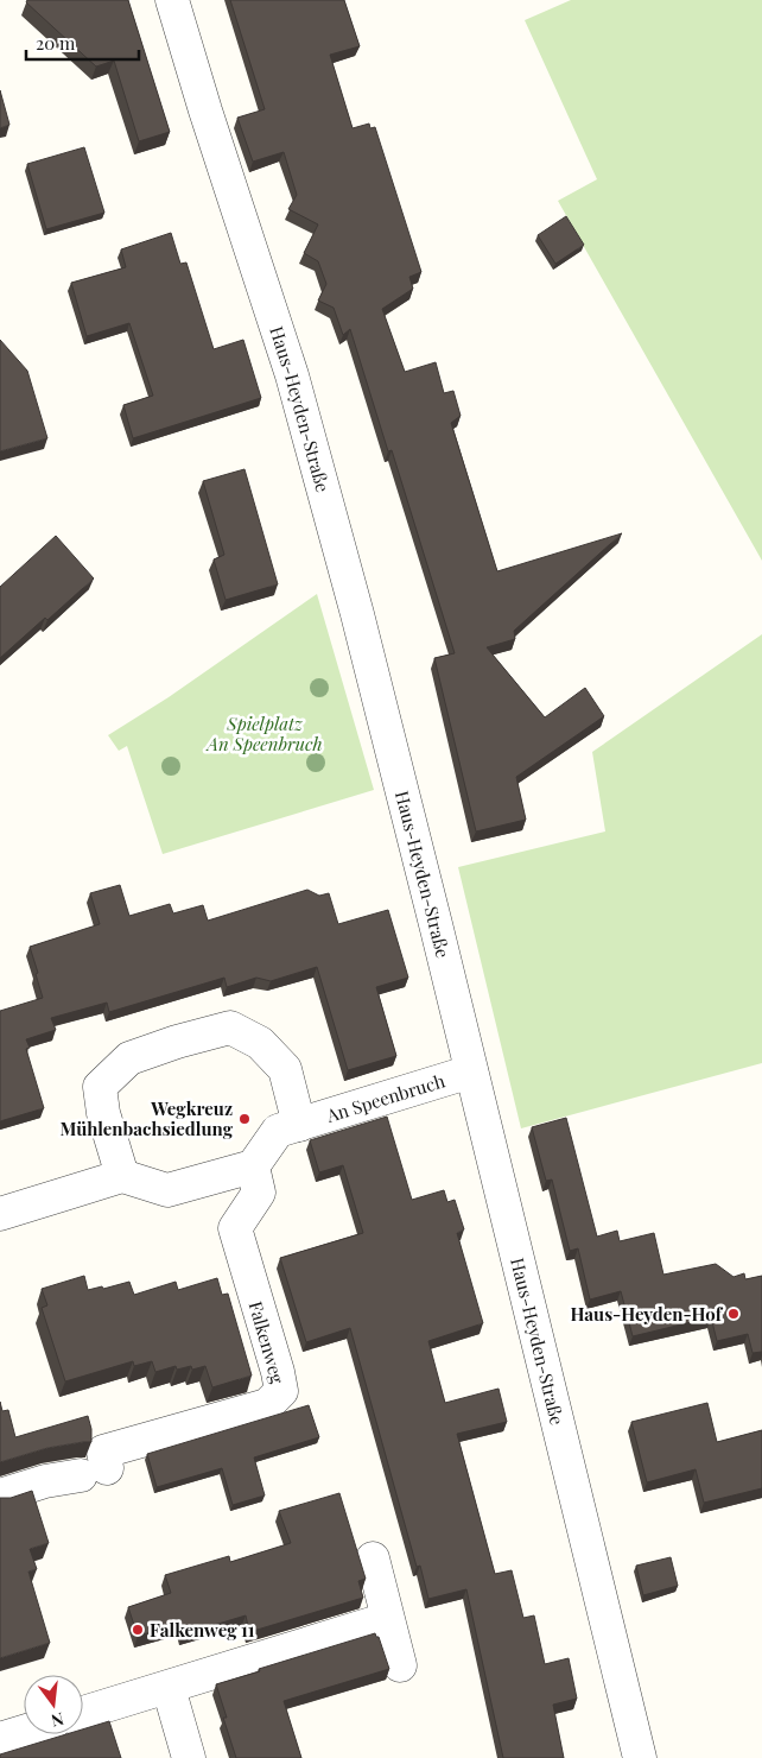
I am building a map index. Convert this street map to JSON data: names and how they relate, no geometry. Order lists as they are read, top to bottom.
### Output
{
  "streets": {
    "street": ["Haus-Heyden-Straße", "An Speenbruch", "Falkenweg"]
  },
  "crossings": [
    ["Haus-Heyden-Straße", "An Speenbruch"],
    ["An Speenbruch", "Falkenweg"]
  ],
  "parks": ["Spielplatz An Speenbruch"],
  "places": ["Wegkreuz Mühlenbachsiedlung", "Haus-Heyden-Hof", "Falkenweg 11"],
  "scale_bar": "20 m",
  "north": "bottom"
}
